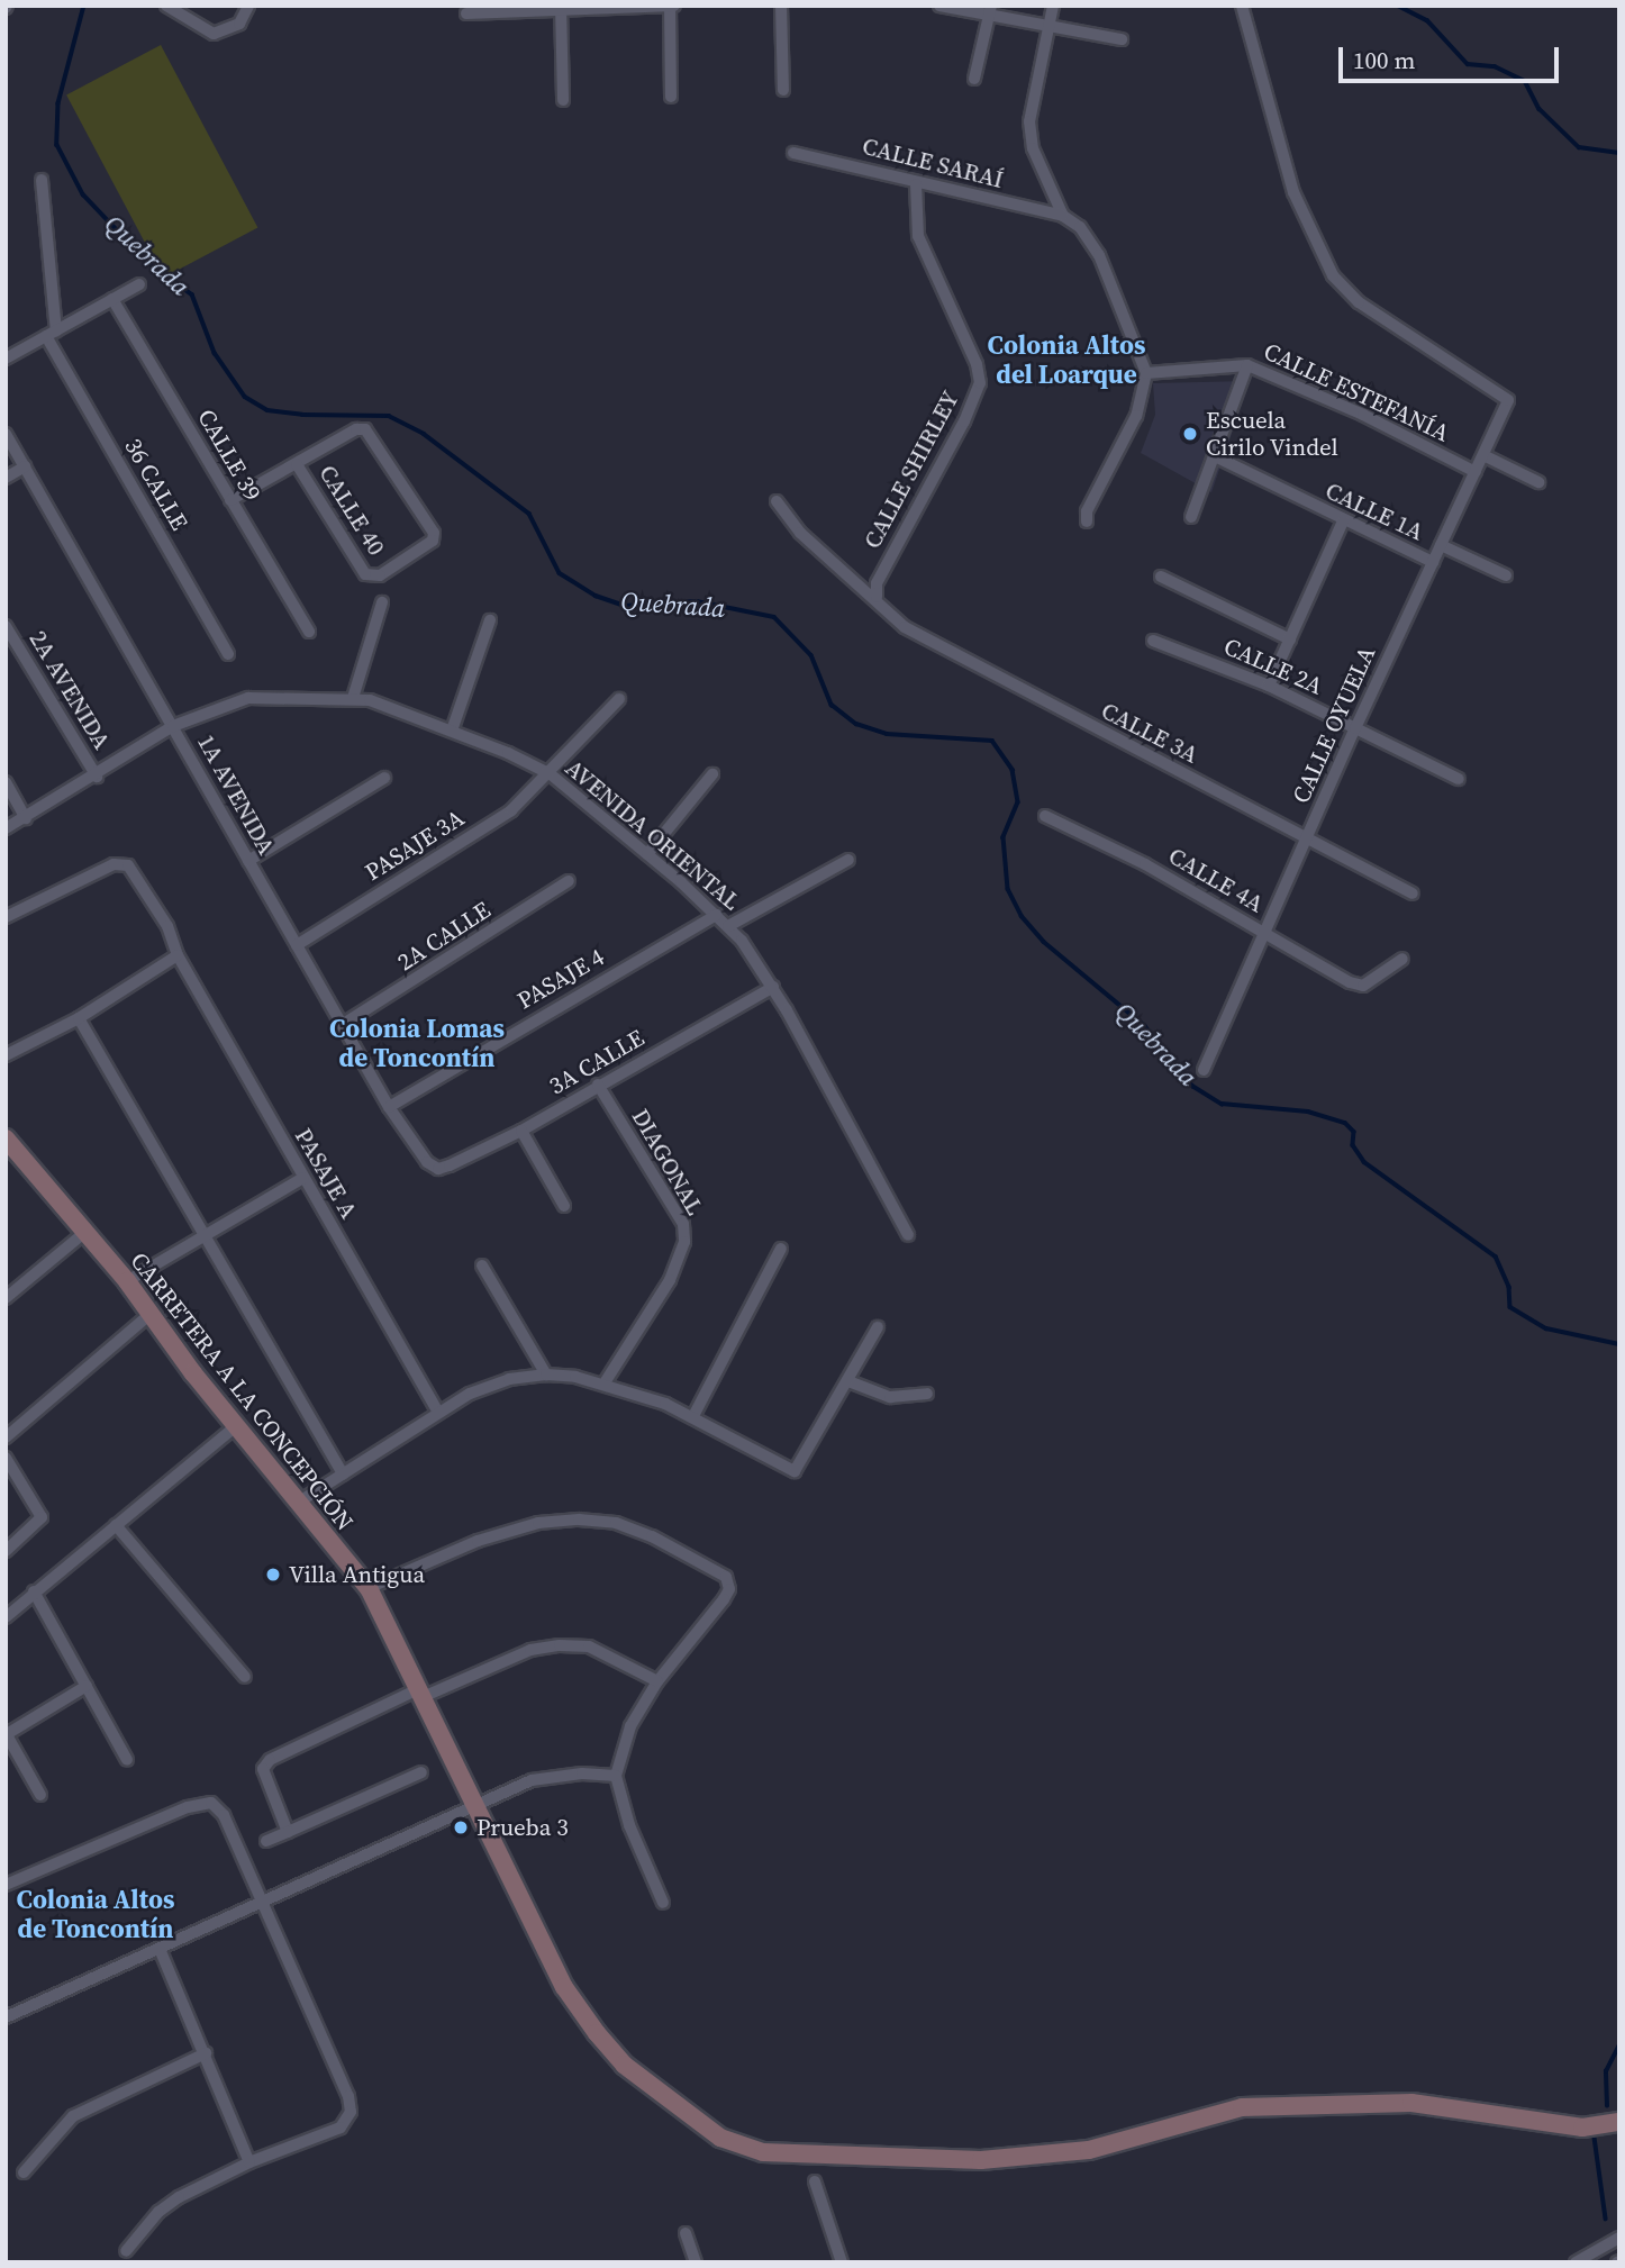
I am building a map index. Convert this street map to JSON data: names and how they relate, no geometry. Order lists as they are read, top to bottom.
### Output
{
  "streets": {
    "main road": ["CARRETERA A LA CONCEPCIÓN"],
    "street": [
      "CALLE SARAÍ",
      "CALLE ESTEFANÍA",
      "CALLE 39",
      "CALLE SHIRLEY",
      "36 CALLE",
      "CALLE 40",
      "CALLE 1A",
      "CALLE 2A",
      "2A AVENIDA",
      "CALLE OYUELA",
      "CALLE 3A",
      "1A AVENIDA",
      "AVENIDA ORIENTAL",
      "PASAJE 3A",
      "CALLE 4A",
      "2A CALLE",
      "PASAJE 4",
      "3A CALLE",
      "DIAGONAL",
      "PASAJE A"
    ]
  },
  "crossings": [
    ["CALLE SARAÍ", "CALLE SHIRLEY"],
    ["CALLE ESTEFANÍA", "CALLE OYUELA"],
    ["CALLE SHIRLEY", "CALLE 3A"],
    ["CALLE 1A", "CALLE OYUELA"],
    ["CALLE 2A", "CALLE OYUELA"],
    ["2A AVENIDA", "AVENIDA ORIENTAL"],
    ["CALLE OYUELA", "CALLE 3A"],
    ["CALLE OYUELA", "CALLE 4A"],
    ["1A AVENIDA", "AVENIDA ORIENTAL"],
    ["1A AVENIDA", "PASAJE 3A"],
    ["1A AVENIDA", "2A CALLE"],
    ["1A AVENIDA", "PASAJE 4"],
    ["1A AVENIDA", "3A CALLE"],
    ["AVENIDA ORIENTAL", "PASAJE 3A"],
    ["AVENIDA ORIENTAL", "PASAJE 4"],
    ["AVENIDA ORIENTAL", "3A CALLE"],
    ["3A CALLE", "DIAGONAL"]
  ],
  "districts": ["Colonia Altos del Loarque", "Colonia Lomas de Toncontín", "Colonia Altos de Toncontín"],
  "water": ["Quebrada"],
  "places": ["Escuela Cirilo Vindel", "Villa Antigua", "Prueba 3"],
  "scale_bar": "100 m"
}
